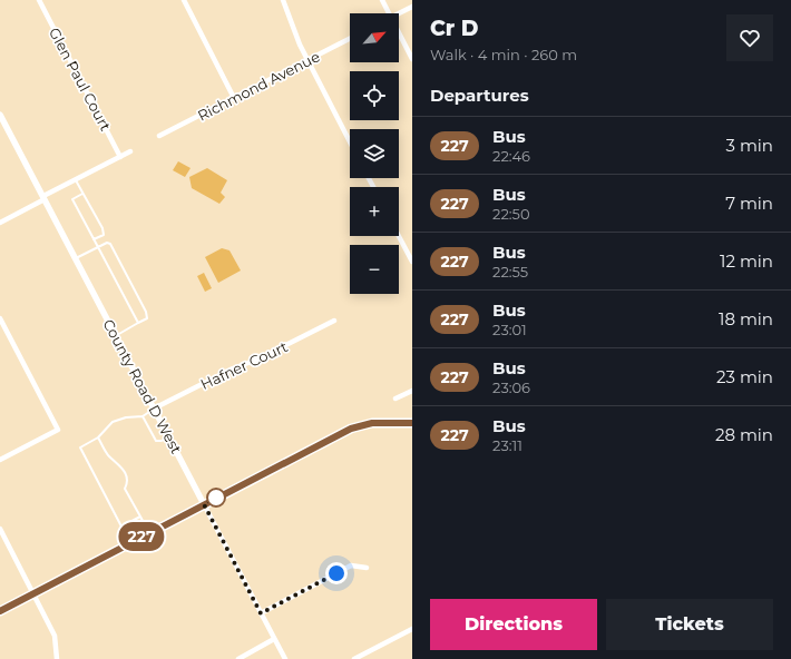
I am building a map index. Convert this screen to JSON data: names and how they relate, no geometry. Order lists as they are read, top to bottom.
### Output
{
  "streets": {
    "street": [
      "Glen Paul Court",
      "Richmond Avenue",
      "Hafner Court",
      "County Road D West"
    ]
  },
  "crossings": [
    ["Hafner Court", "County Road D West"]
  ],
  "lines": ["bus line 227"],
  "north": "top right",
  "page": {
    "on_map": "227",
    "heading": [
      ["Cr D", "Walk · 4 min · 260 m"],
      "Departures"
    ],
    "map_buttons": ["+", "−"],
    "list": [
      {
        "mark": "227",
        "name": "Bus",
        "note": "22:46",
        "value": "3 min"
      },
      {
        "mark": "227",
        "name": "Bus",
        "note": "22:50",
        "value": "7 min"
      },
      {
        "mark": "227",
        "name": "Bus",
        "note": "22:55",
        "value": "12 min"
      },
      {
        "mark": "227",
        "name": "Bus",
        "note": "23:01",
        "value": "18 min"
      },
      {
        "mark": "227",
        "name": "Bus",
        "note": "23:06",
        "value": "23 min"
      },
      {
        "mark": "227",
        "name": "Bus",
        "note": "23:11",
        "value": "28 min"
      }
    ],
    "buttons": ["Directions", "Tickets"]
  }
}
